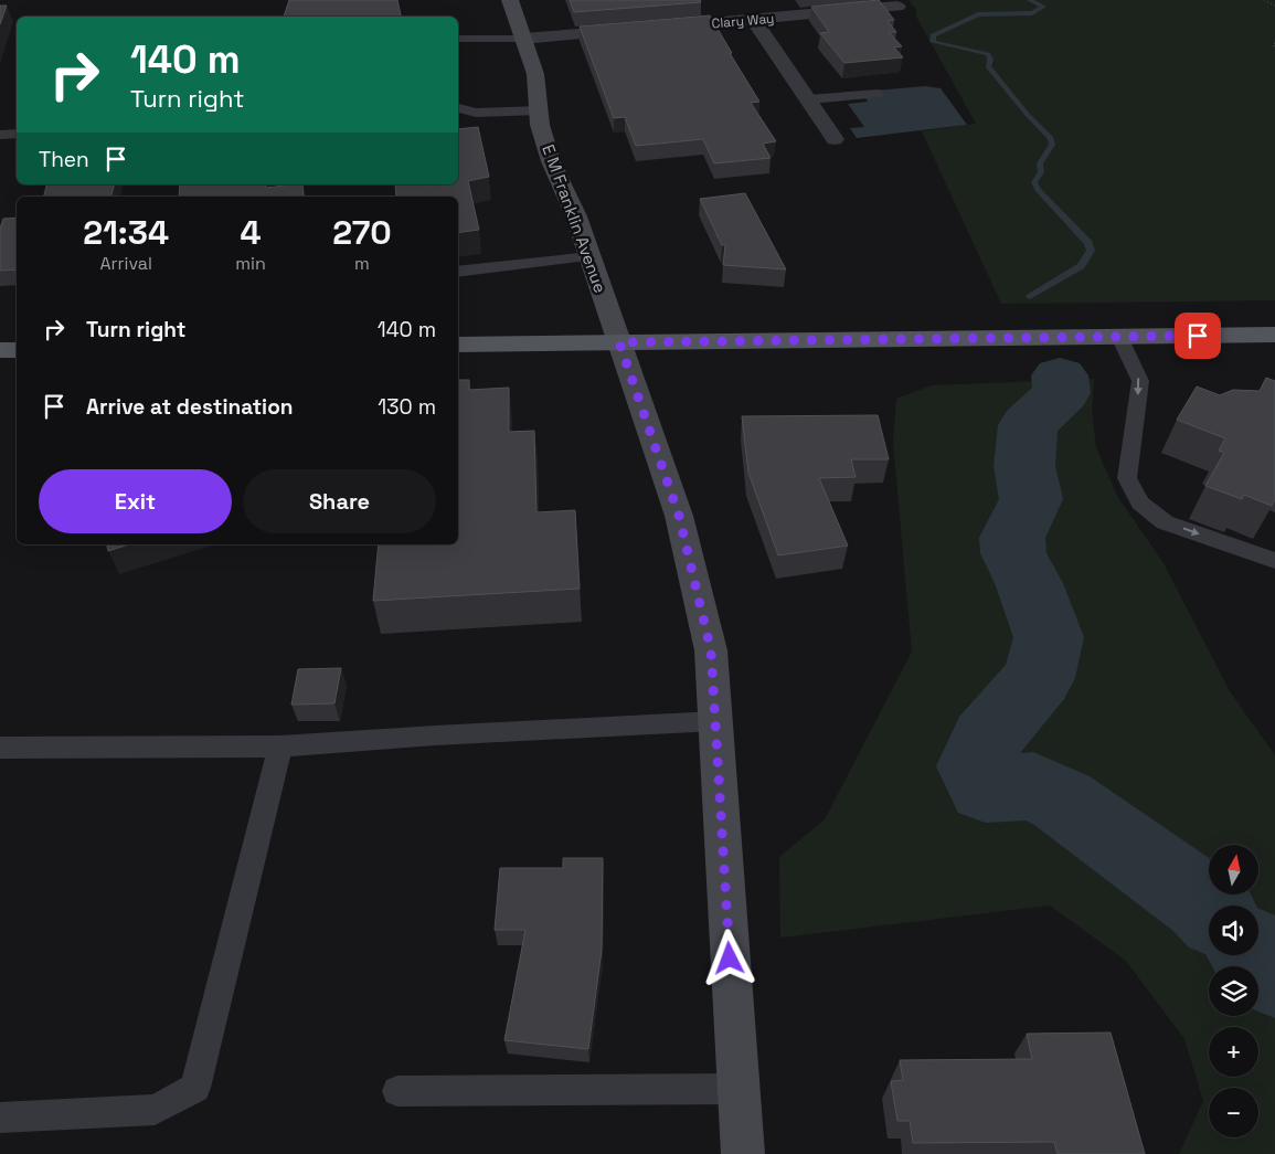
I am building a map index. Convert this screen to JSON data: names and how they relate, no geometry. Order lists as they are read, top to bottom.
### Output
{
  "streets": {
    "street": ["Clary Way", "E M Franklin Avenue"]
  },
  "north": "top",
  "page": {
    "turn": ["140 m", "Turn right"],
    "then": "Then",
    "eta": [
      "21:34",
      "Arrival",
      "4",
      "min",
      "270",
      "m"
    ],
    "list": [
      {
        "name": "Turn right",
        "value": "140 m"
      },
      {
        "name": "Arrive at destination",
        "value": "130 m"
      }
    ],
    "buttons": ["Exit", "Share"],
    "map_buttons": ["+", "−"]
  }
}
